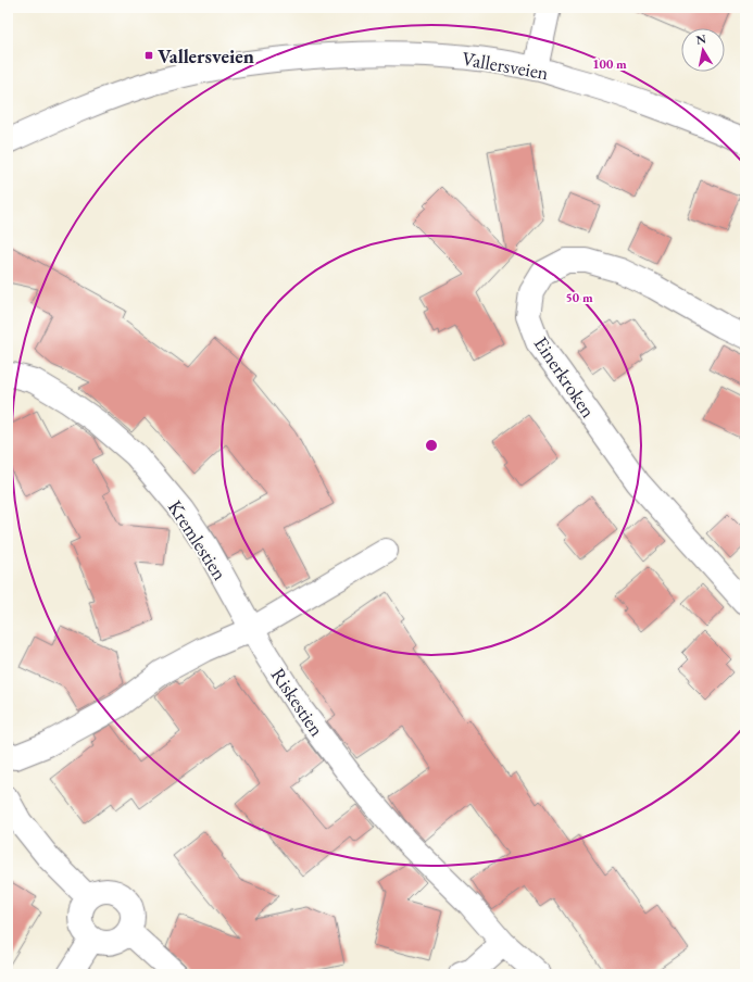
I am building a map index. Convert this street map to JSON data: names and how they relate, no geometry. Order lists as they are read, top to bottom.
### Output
{
  "streets": {
    "street": [
      "Vallersveien",
      "Einerkroken",
      "Kremlestien",
      "Riskestien"
    ]
  },
  "crossings": [
    ["Kremlestien", "Riskestien"]
  ],
  "places": {
    "transit": ["Vallersveien"]
  },
  "north": "top",
  "rings": ["100 m", "50 m"]
}
